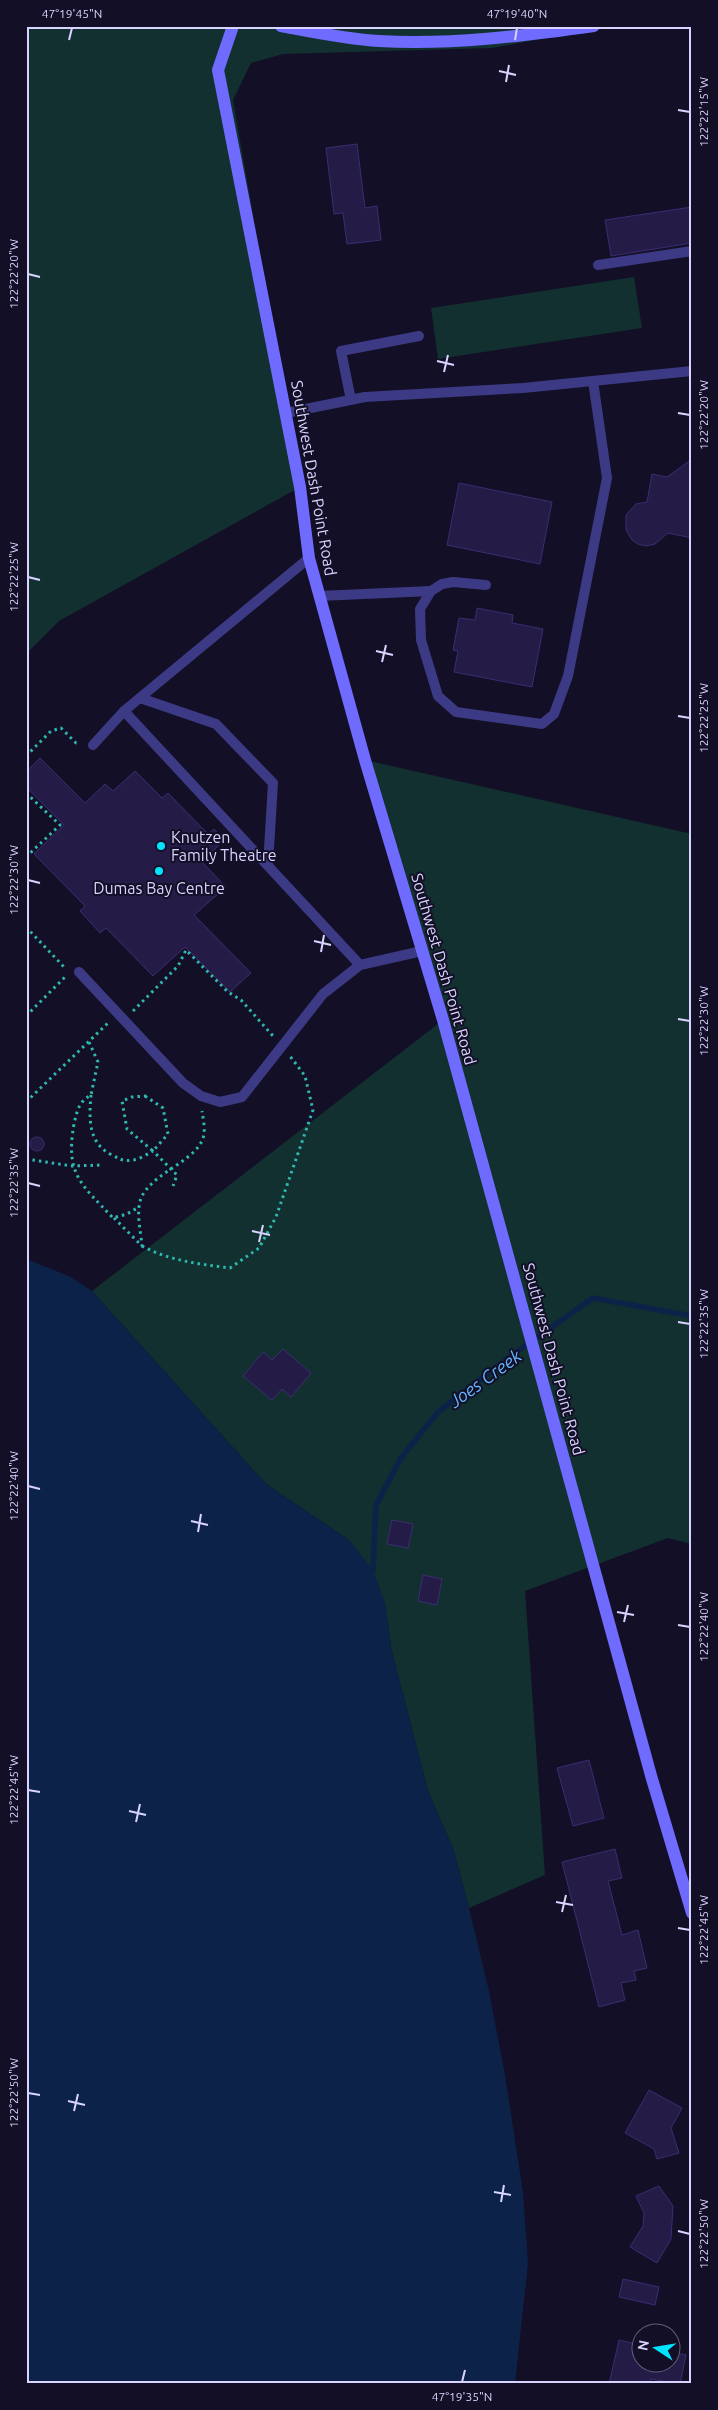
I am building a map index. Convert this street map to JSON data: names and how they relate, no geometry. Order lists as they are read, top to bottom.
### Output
{
  "streets": {
    "main road": ["Southwest Dash Point Road"]
  },
  "water": ["Joes Creek"],
  "places": ["Knutzen Family Theatre", "Dumas Bay Centre"],
  "north": "left",
  "coordinates": [
    "47°19'45\"N",
    "47°19'40\"N",
    "122°22'15\"W",
    "122°22'20\"W",
    "122°22'25\"W",
    "122°22'30\"W",
    "122°22'35\"W",
    "122°22'40\"W",
    "122°22'45\"W",
    "122°22'50\"W",
    "47°19'35\"N"
  ]
}
